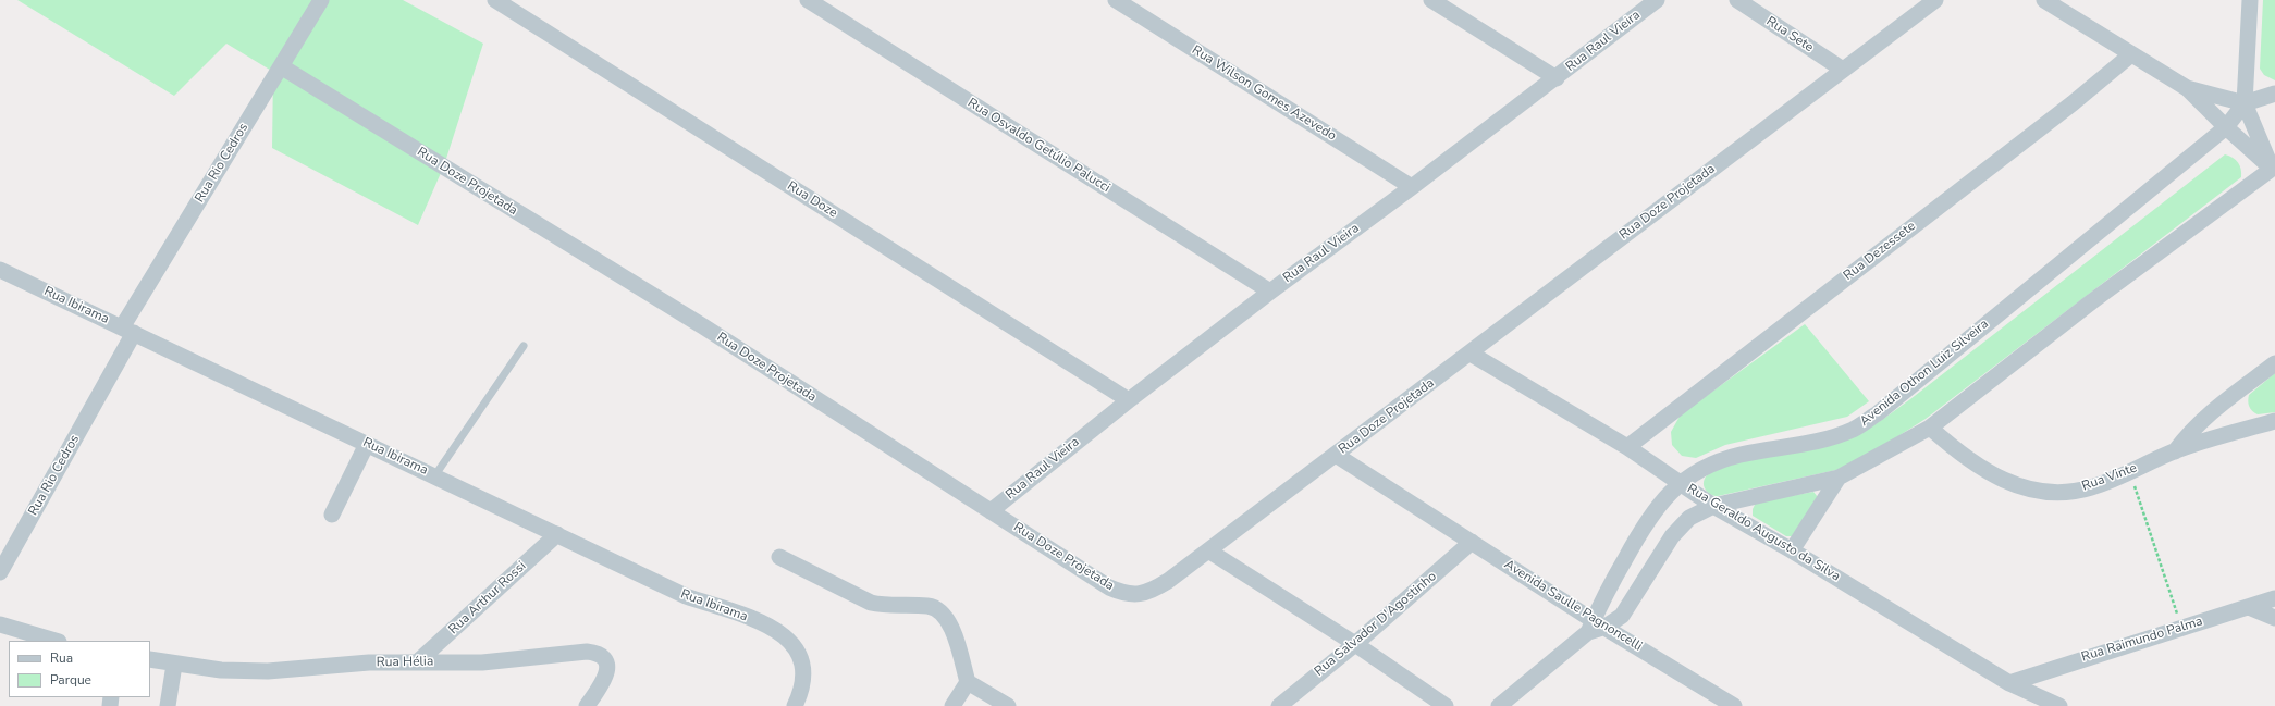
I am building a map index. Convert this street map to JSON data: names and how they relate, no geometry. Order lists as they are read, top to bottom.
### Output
{
  "streets": {
    "street": [
      "Rua Sete",
      "Rua Raul Vieira",
      "Rua Wilson Gomes Azevedo",
      "Rua Osvaldo Getúlio Palucci",
      "Rua Rio Cedros",
      "Rua Doze Projetada",
      "Rua Doze",
      "Rua Dezessete",
      "Rua Ibirama",
      "Avenida Othon Luiz Silveira",
      "Rua Vinte",
      "Rua Geraldo Augusto da Silva",
      "Rua Arthur Rossi",
      "Avenida Saulle Pagnoncelli",
      "Rua Salvador D'Agostinho",
      "Rua Raimundo Palma",
      "Rua Hélia"
    ]
  },
  "crossings": [
    ["Rua Sete", "Rua Doze Projetada"],
    ["Rua Raul Vieira", "Rua Wilson Gomes Azevedo"],
    ["Rua Raul Vieira", "Rua Osvaldo Getúlio Palucci"],
    ["Rua Raul Vieira", "Rua Doze Projetada"],
    ["Rua Raul Vieira", "Rua Doze"],
    ["Rua Rio Cedros", "Rua Doze Projetada"],
    ["Rua Rio Cedros", "Rua Ibirama"],
    ["Rua Doze Projetada", "Rua Geraldo Augusto da Silva"],
    ["Rua Doze Projetada", "Avenida Saulle Pagnoncelli"],
    ["Rua Dezessete", "Rua Geraldo Augusto da Silva"],
    ["Rua Ibirama", "Rua Arthur Rossi"],
    ["Avenida Othon Luiz Silveira", "Rua Vinte"],
    ["Avenida Othon Luiz Silveira", "Rua Geraldo Augusto da Silva"],
    ["Avenida Othon Luiz Silveira", "Avenida Saulle Pagnoncelli"],
    ["Rua Geraldo Augusto da Silva", "Rua Raimundo Palma"],
    ["Rua Arthur Rossi", "Rua Hélia"],
    ["Avenida Saulle Pagnoncelli", "Rua Salvador D'Agostinho"]
  ],
  "legend": ["Rua", "Parque"]
}
